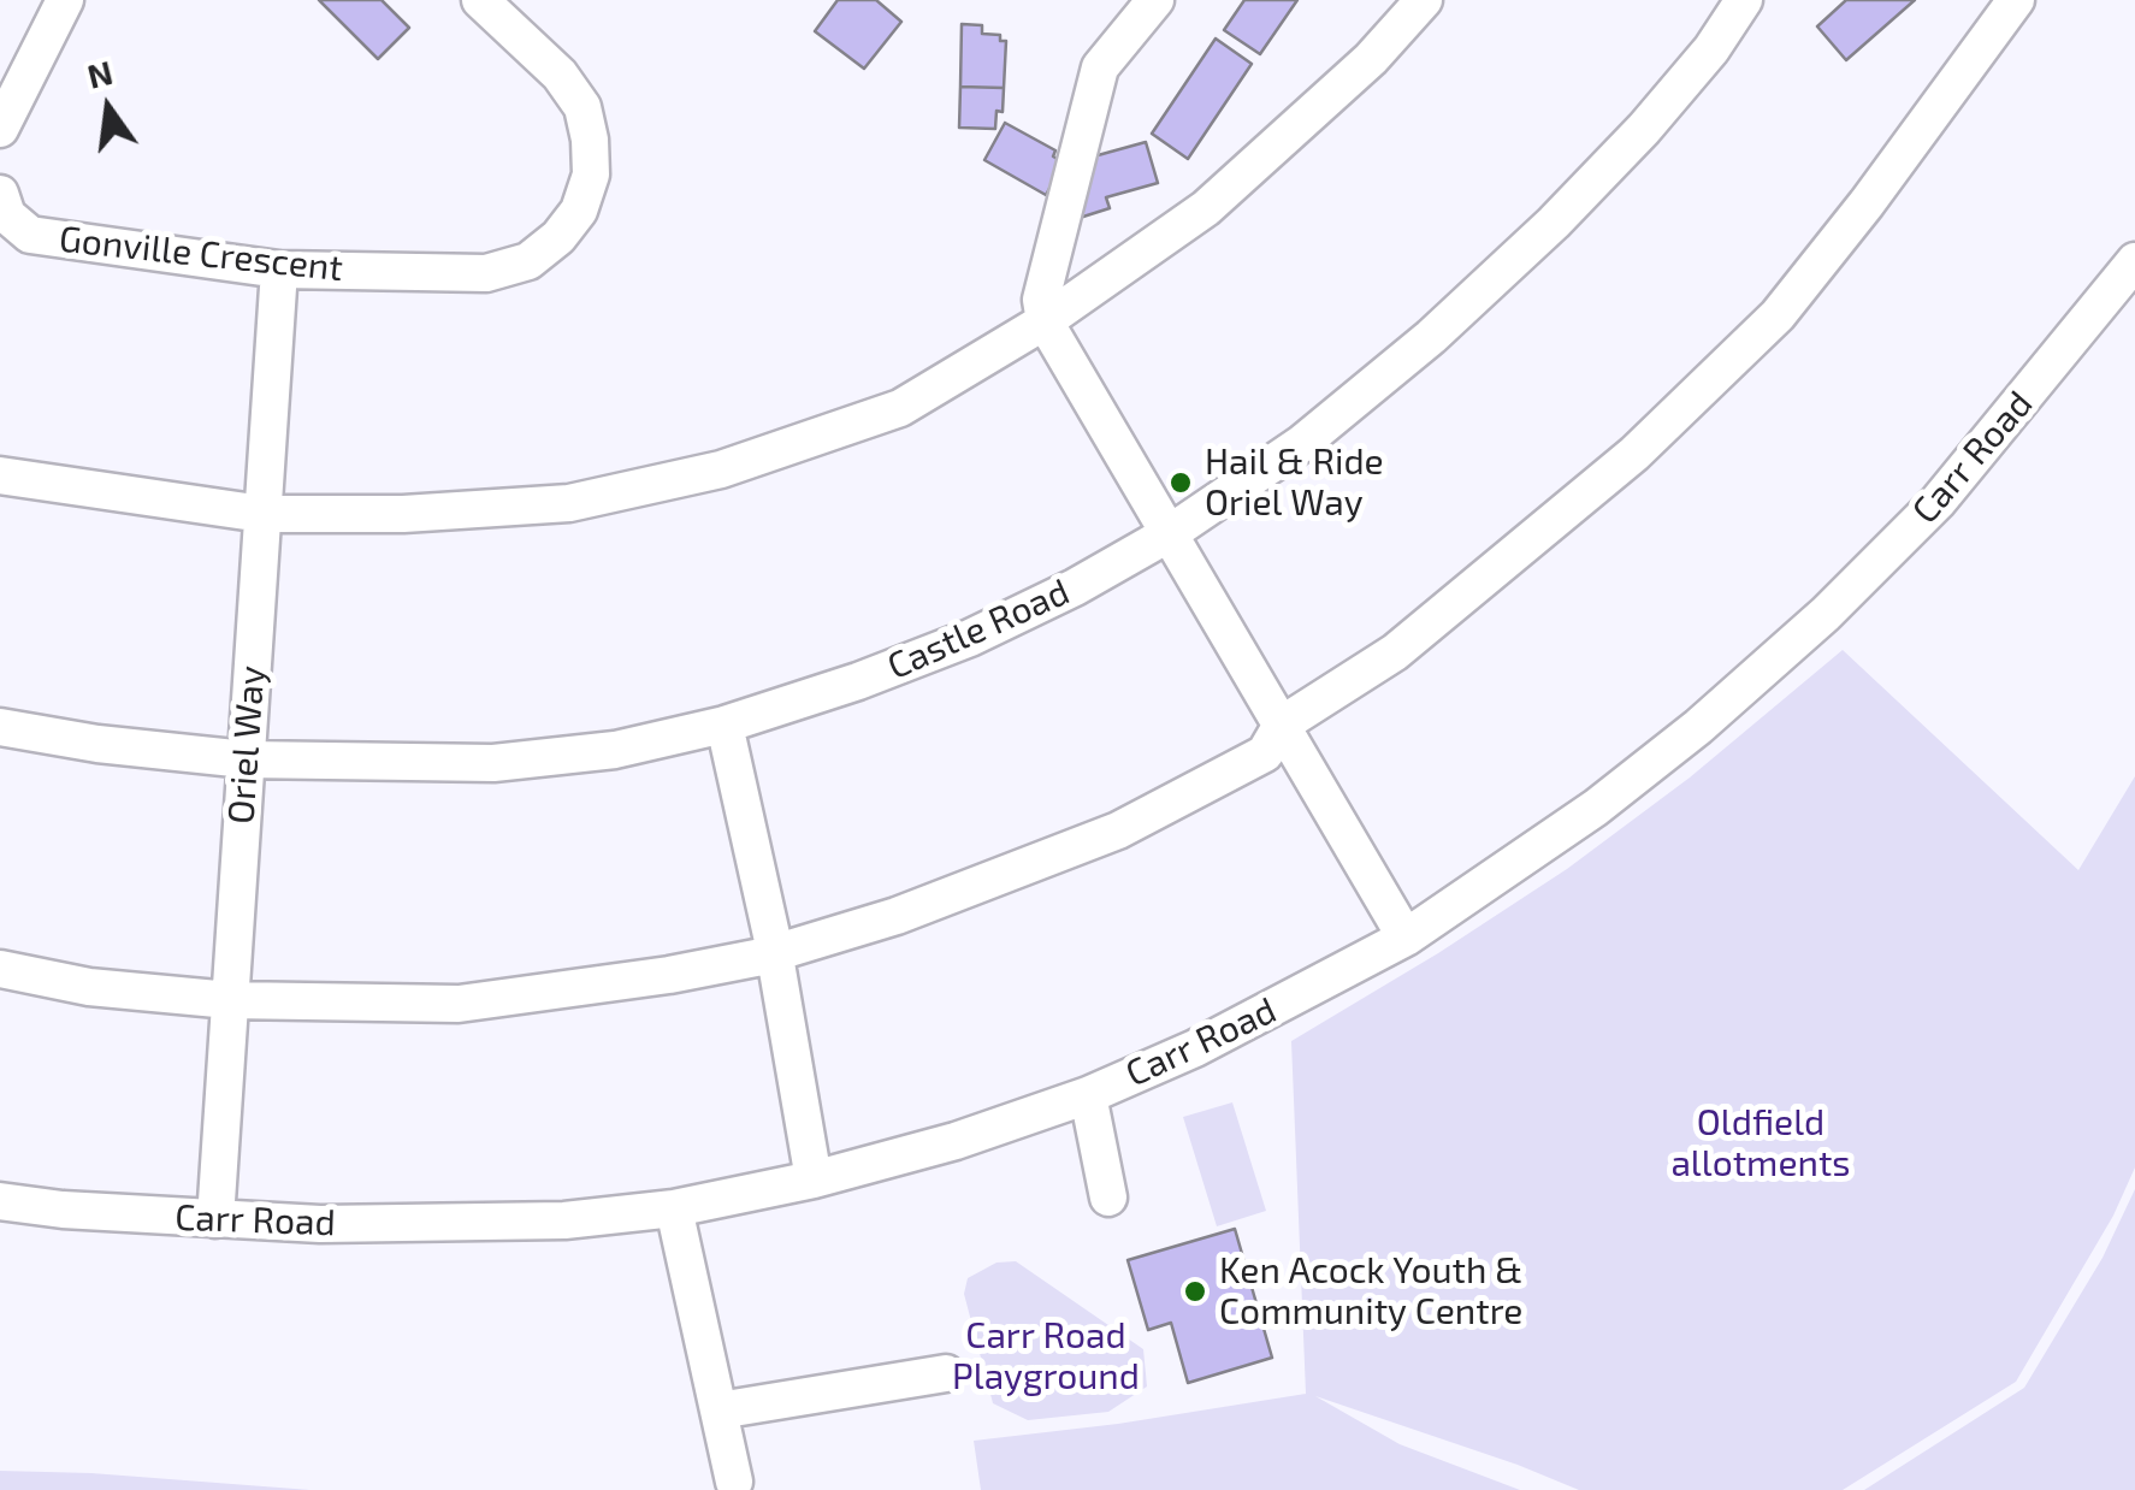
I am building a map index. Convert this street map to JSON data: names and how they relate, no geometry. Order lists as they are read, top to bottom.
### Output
{
  "streets": {
    "street": [
      "Gonville Crescent",
      "Carr Road",
      "Castle Road",
      "Oriel Way"
    ]
  },
  "crossings": [
    ["Gonville Crescent", "Oriel Way"],
    ["Carr Road", "Oriel Way"],
    ["Castle Road", "Oriel Way"]
  ],
  "parks": ["Oldfield allotments", "Carr Road Playground"],
  "places": ["Hail & Ride Oriel Way", "Ken Acock Youth & Community Centre"],
  "north": "top"
}
